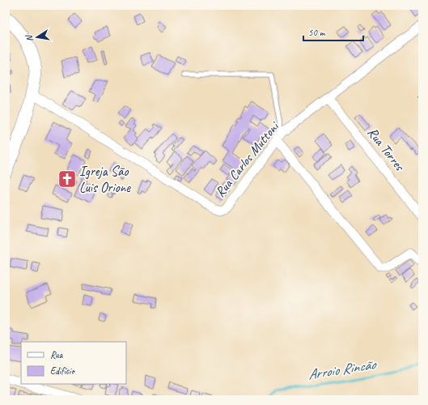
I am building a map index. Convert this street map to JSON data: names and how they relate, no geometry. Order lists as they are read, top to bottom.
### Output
{
  "streets": {
    "street": ["Rua Torres", "Rua Carlos Muttoni"]
  },
  "crossings": [
    ["Rua Torres", "Rua Carlos Muttoni"]
  ],
  "water": ["Arroio Rincão"],
  "places": {
    "church": ["Igreja São Luis Orione"]
  },
  "legend": ["Rua", "Edifício"],
  "scale_bar": "50 m",
  "north": "left"
}
